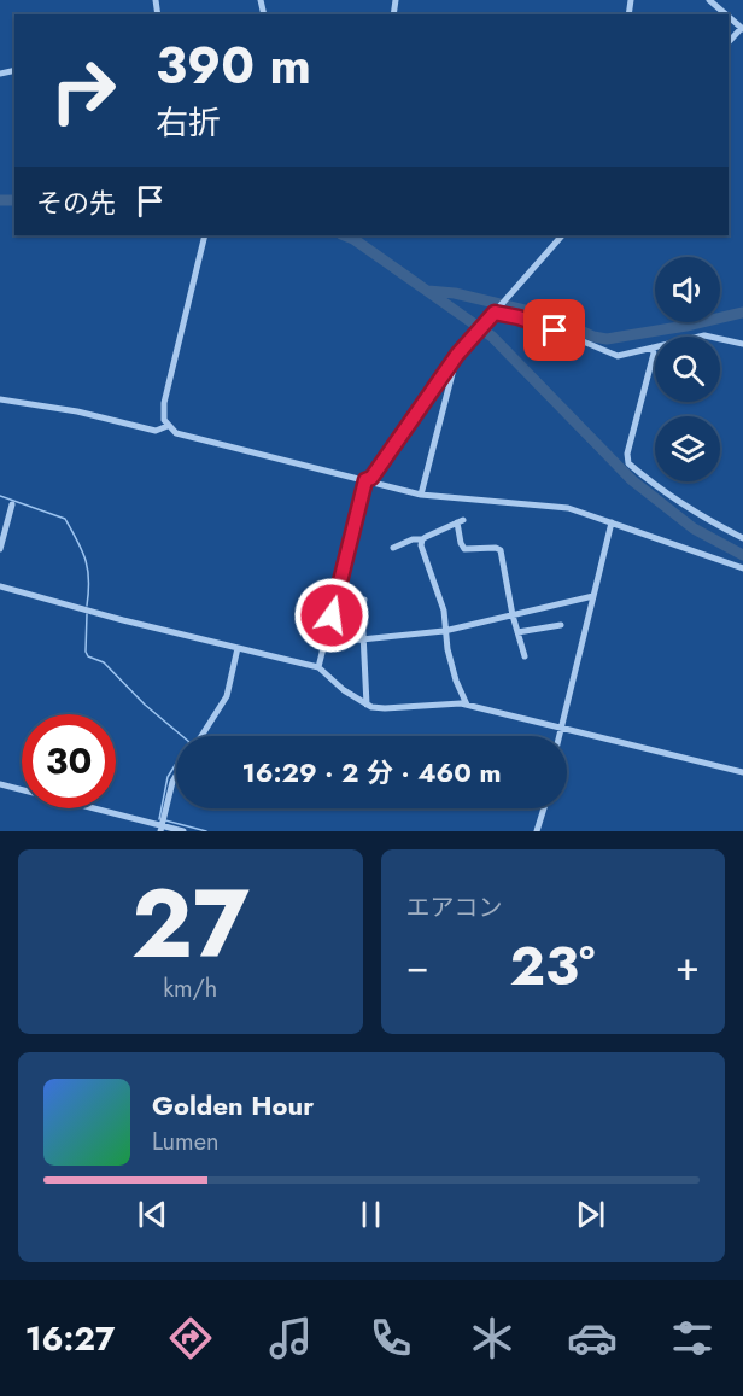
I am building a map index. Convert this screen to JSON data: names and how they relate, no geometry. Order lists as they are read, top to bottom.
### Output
{
  "page": {
    "turn": ["390 m", "右折"],
    "then": "その先",
    "limit": "30",
    "trip": "16:29 · 2 分 · 460 m",
    "tile": [
      ["27", "km/h"],
      "エアコン"
    ],
    "heat": ["−", "23°", "+"],
    "song": ["Golden Hour", "Lumen"],
    "tabs": "16:27"
  }
}
